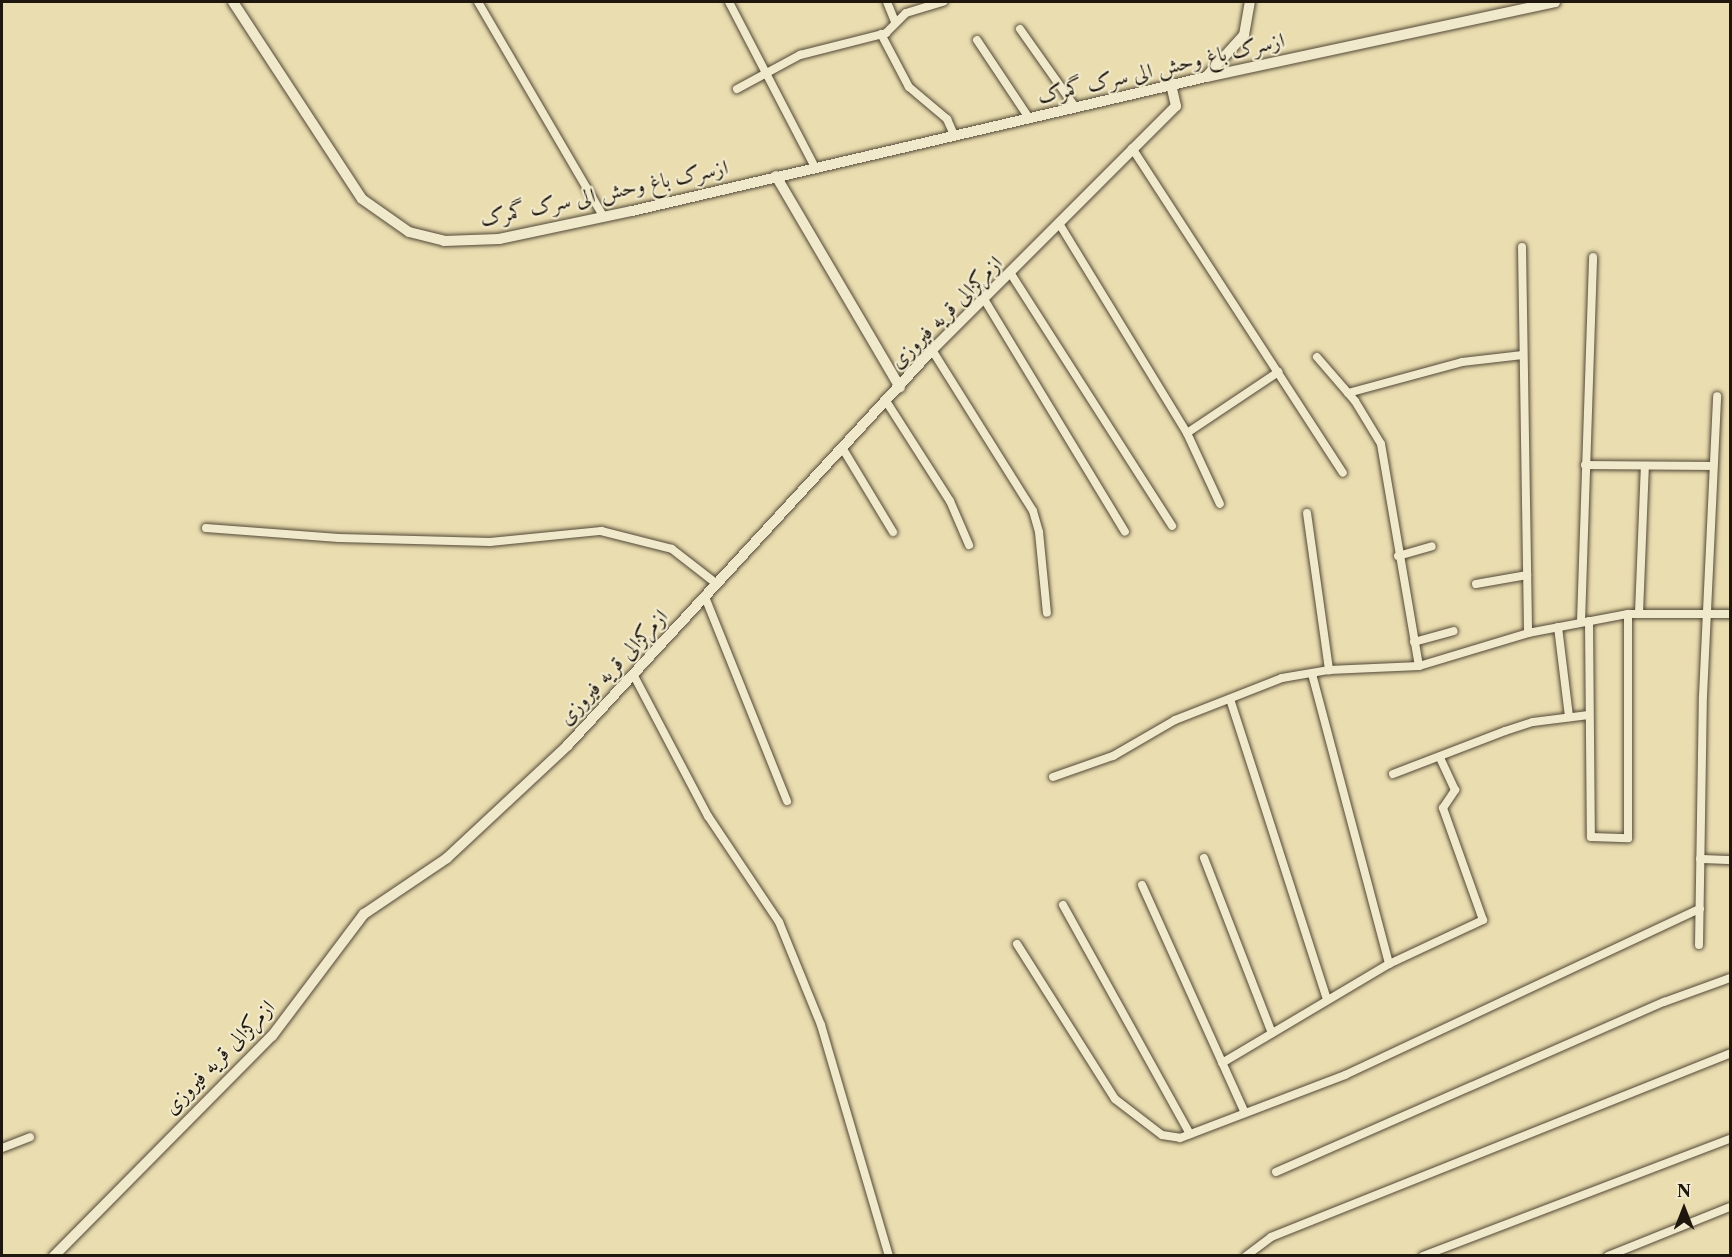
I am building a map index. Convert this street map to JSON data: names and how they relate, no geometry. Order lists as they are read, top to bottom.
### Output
{
  "streets": {
    "main road": ["ازسرک باغ وحش الی سرک گمرک", "ازمرکزالی قریه فیروزی"]
  },
  "crossings": [
    ["ازسرک باغ وحش الی سرک گمرک", "ازمرکزالی قریه فیروزی"]
  ],
  "north": "top"
}
